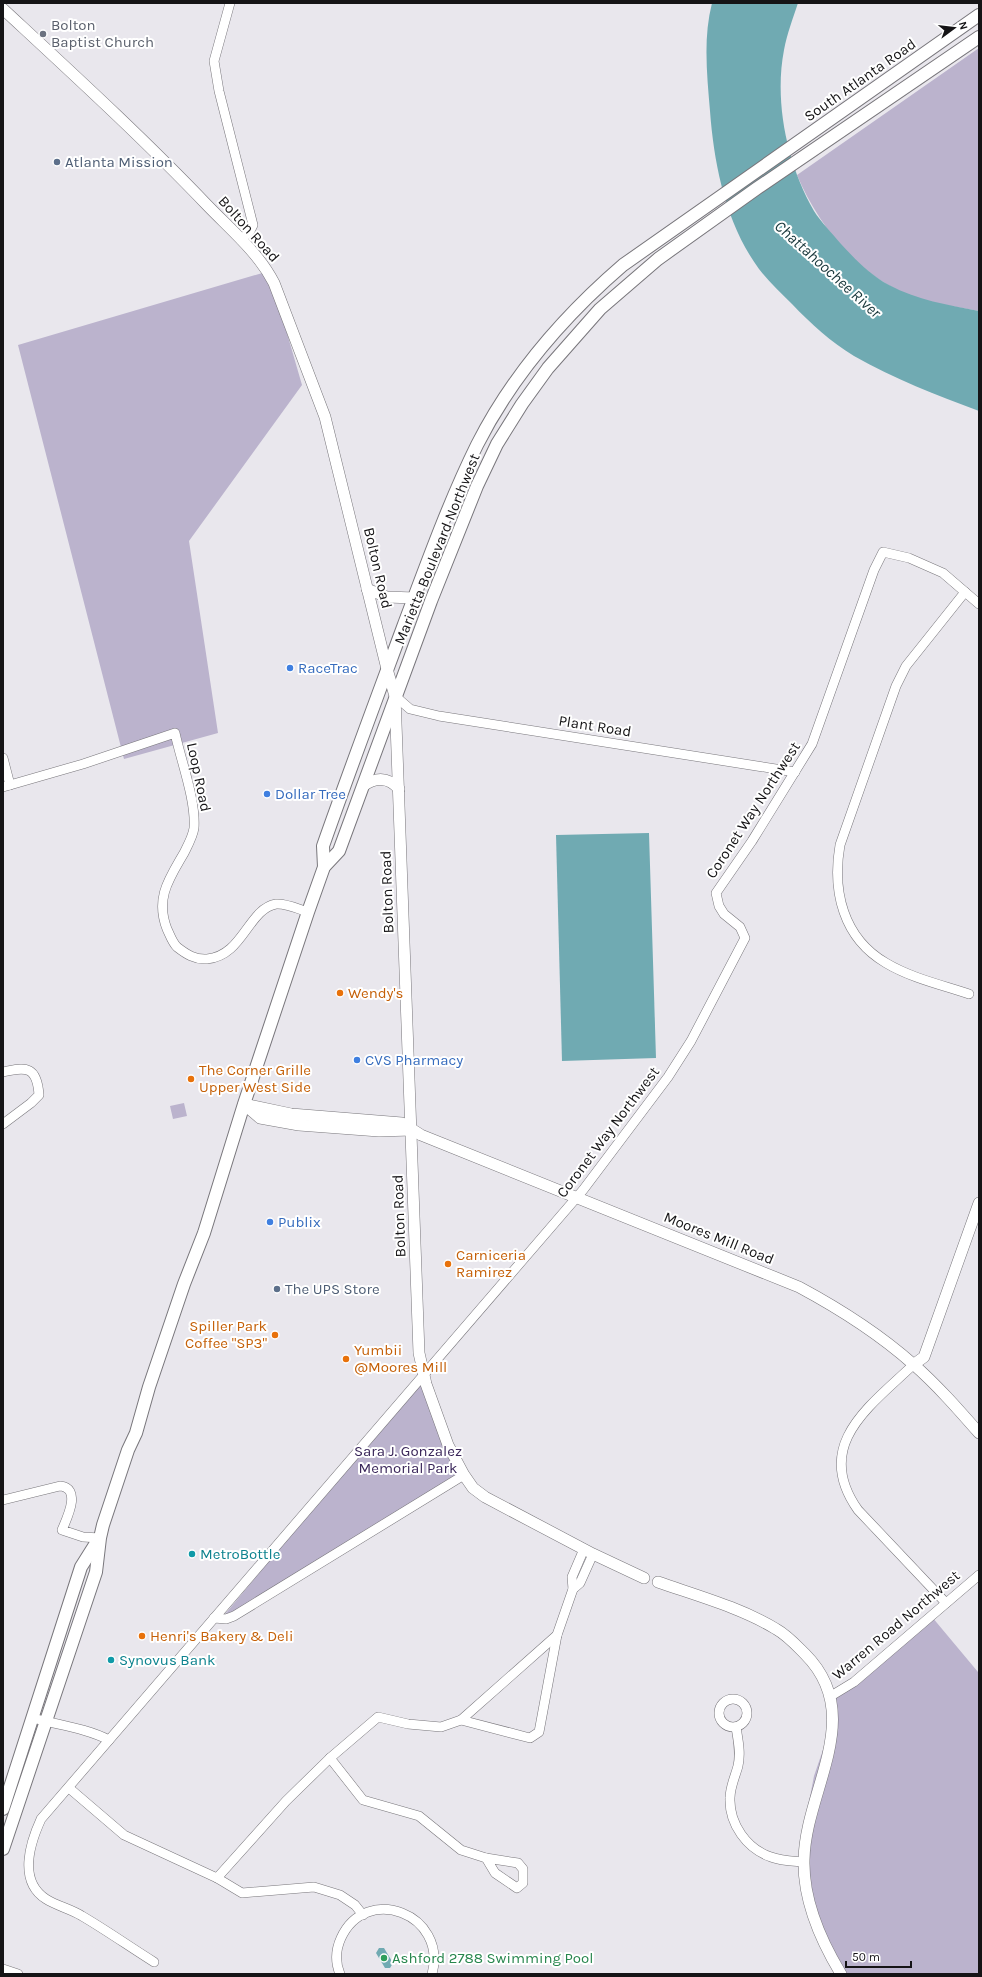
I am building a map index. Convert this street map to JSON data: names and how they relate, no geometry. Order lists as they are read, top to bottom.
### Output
{
  "streets": {
    "main road": ["South Atlanta Road", "Marietta Boulevard Northwest"],
    "street": [
      "Bolton Road",
      "Plant Road",
      "Loop Road",
      "Coronet Way Northwest",
      "Moores Mill Road",
      "Warren Road Northwest"
    ]
  },
  "crossings": [
    ["South Atlanta Road", "Marietta Boulevard Northwest"],
    ["Bolton Road", "Marietta Boulevard Northwest"],
    ["Bolton Road", "Plant Road"],
    ["Bolton Road", "Coronet Way Northwest"],
    ["Bolton Road", "Moores Mill Road"],
    ["Marietta Boulevard Northwest", "Plant Road"],
    ["Plant Road", "Coronet Way Northwest"],
    ["Coronet Way Northwest", "Moores Mill Road"]
  ],
  "water": ["Chattahoochee River"],
  "parks": ["Sara J. Gonzalez Memorial Park"],
  "places": [
    "Bolton Baptist Church",
    "Atlanta Mission",
    "RaceTrac",
    "Dollar Tree",
    "Wendy's",
    "CVS Pharmacy",
    "The Corner Grille Upper West Side",
    "Publix",
    "Carniceria Ramirez",
    "The UPS Store",
    "Spiller Park Coffee \"SP3\"",
    "Yumbii @Moores Mill",
    "MetroBottle",
    "Henri's Bakery & Deli",
    "Synovus Bank",
    "Ashford 2788 Swimming Pool"
  ],
  "scale_bar": "50 m",
  "north": "right"
}
